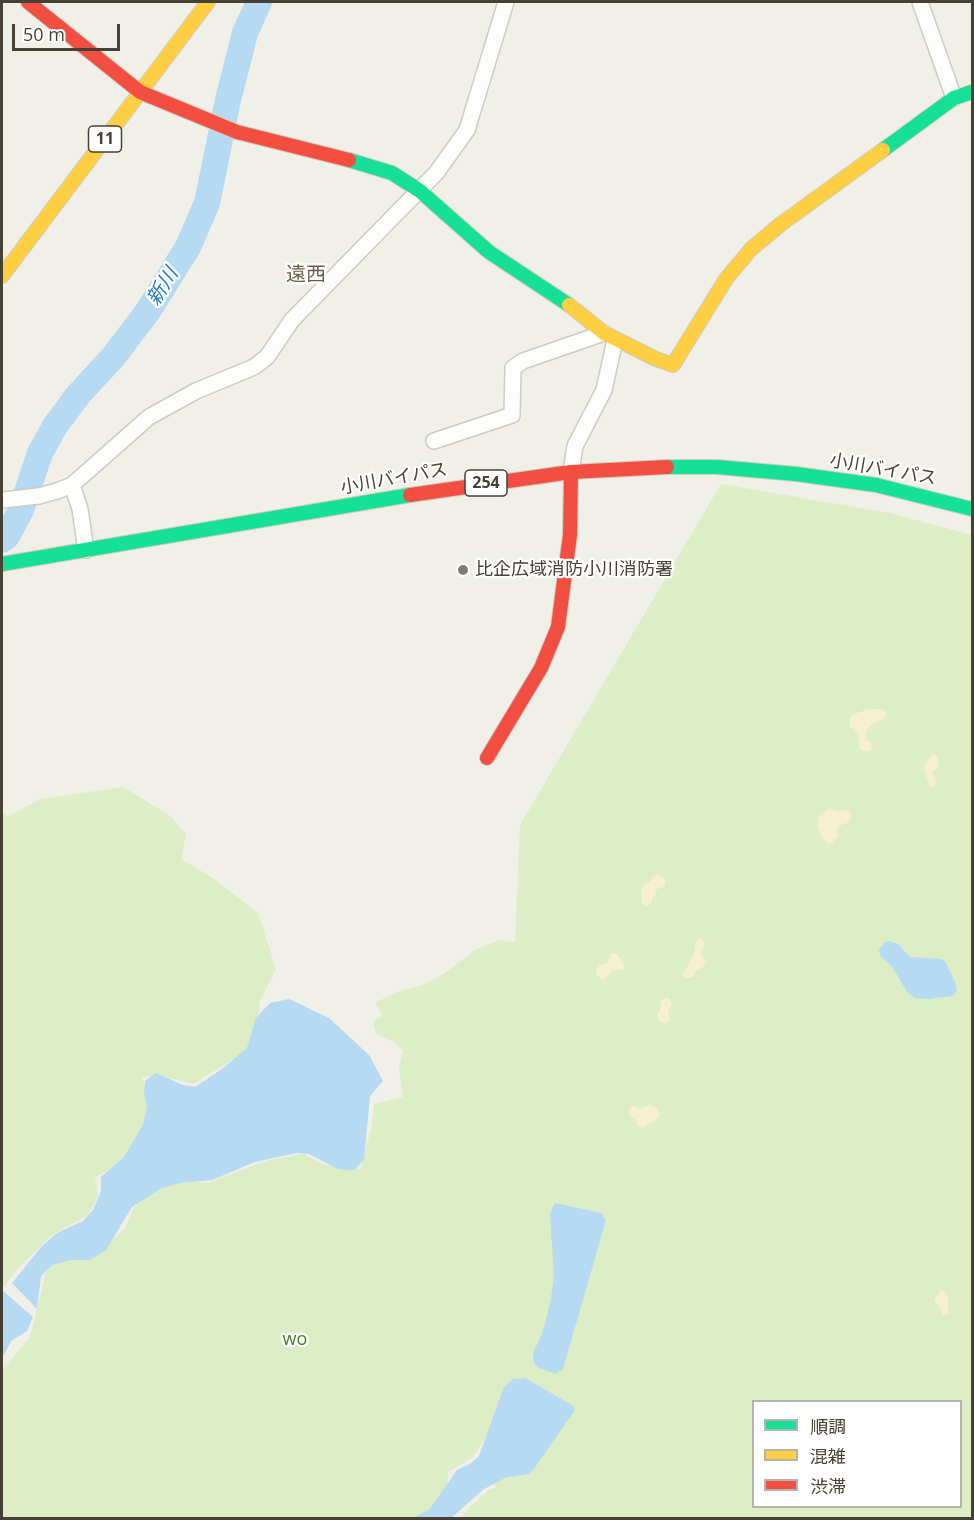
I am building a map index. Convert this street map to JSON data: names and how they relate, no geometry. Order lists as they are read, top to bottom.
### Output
{
  "streets": {
    "main road": ["11", "小川バイパス", "254"]
  },
  "districts": ["遠西"],
  "water": ["新川"],
  "parks": ["wo"],
  "places": ["比企広域消防小川消防署"],
  "legend": ["順調", "混雑", "渋滞"],
  "scale_bar": "50 m"
}
